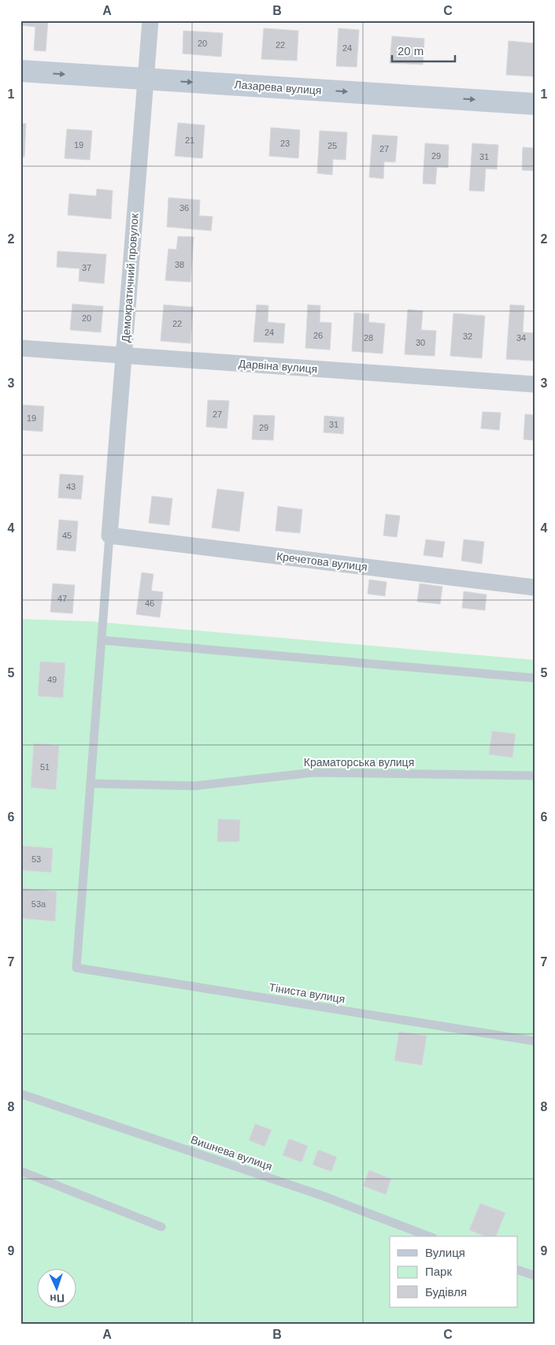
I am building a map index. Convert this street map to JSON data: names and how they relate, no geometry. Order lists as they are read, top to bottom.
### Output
{
  "streets": {
    "street": [
      "Лазарева вулиця",
      "Демократичний провулок",
      "Дарвіна вулиця",
      "Кречетова вулиця"
    ],
    "lane": ["Краматорська вулиця", "Тіниста вулиця", "Вишнева вулиця"]
  },
  "crossings": [
    ["Лазарева вулиця", "Демократичний провулок"],
    ["Демократичний провулок", "Дарвіна вулиця"],
    ["Демократичний провулок", "Кречетова вулиця"],
    ["Краматорська вулиця", "Тіниста вулиця"]
  ],
  "one_way": ["Лазарева вулиця"],
  "house_numbers": [
    "20",
    "22",
    "24",
    "21",
    "23",
    "19",
    "25",
    "27",
    "29",
    "31",
    "36",
    "38",
    "37",
    "20",
    "22",
    "24",
    "26",
    "32",
    "28",
    "34",
    "30",
    "27",
    "19",
    "31",
    "29",
    "43",
    "45",
    "47",
    "46",
    "49",
    "51",
    "53",
    "53а"
  ],
  "legend": ["Вулиця", "Парк", "Будівля"],
  "scale_bar": "20 m",
  "north": "bottom",
  "grid": {
    "columns": ["A", "B", "C"],
    "rows": [
      "1",
      "2",
      "3",
      "4",
      "5",
      "6",
      "7",
      "8",
      "9"
    ]
  }
}
